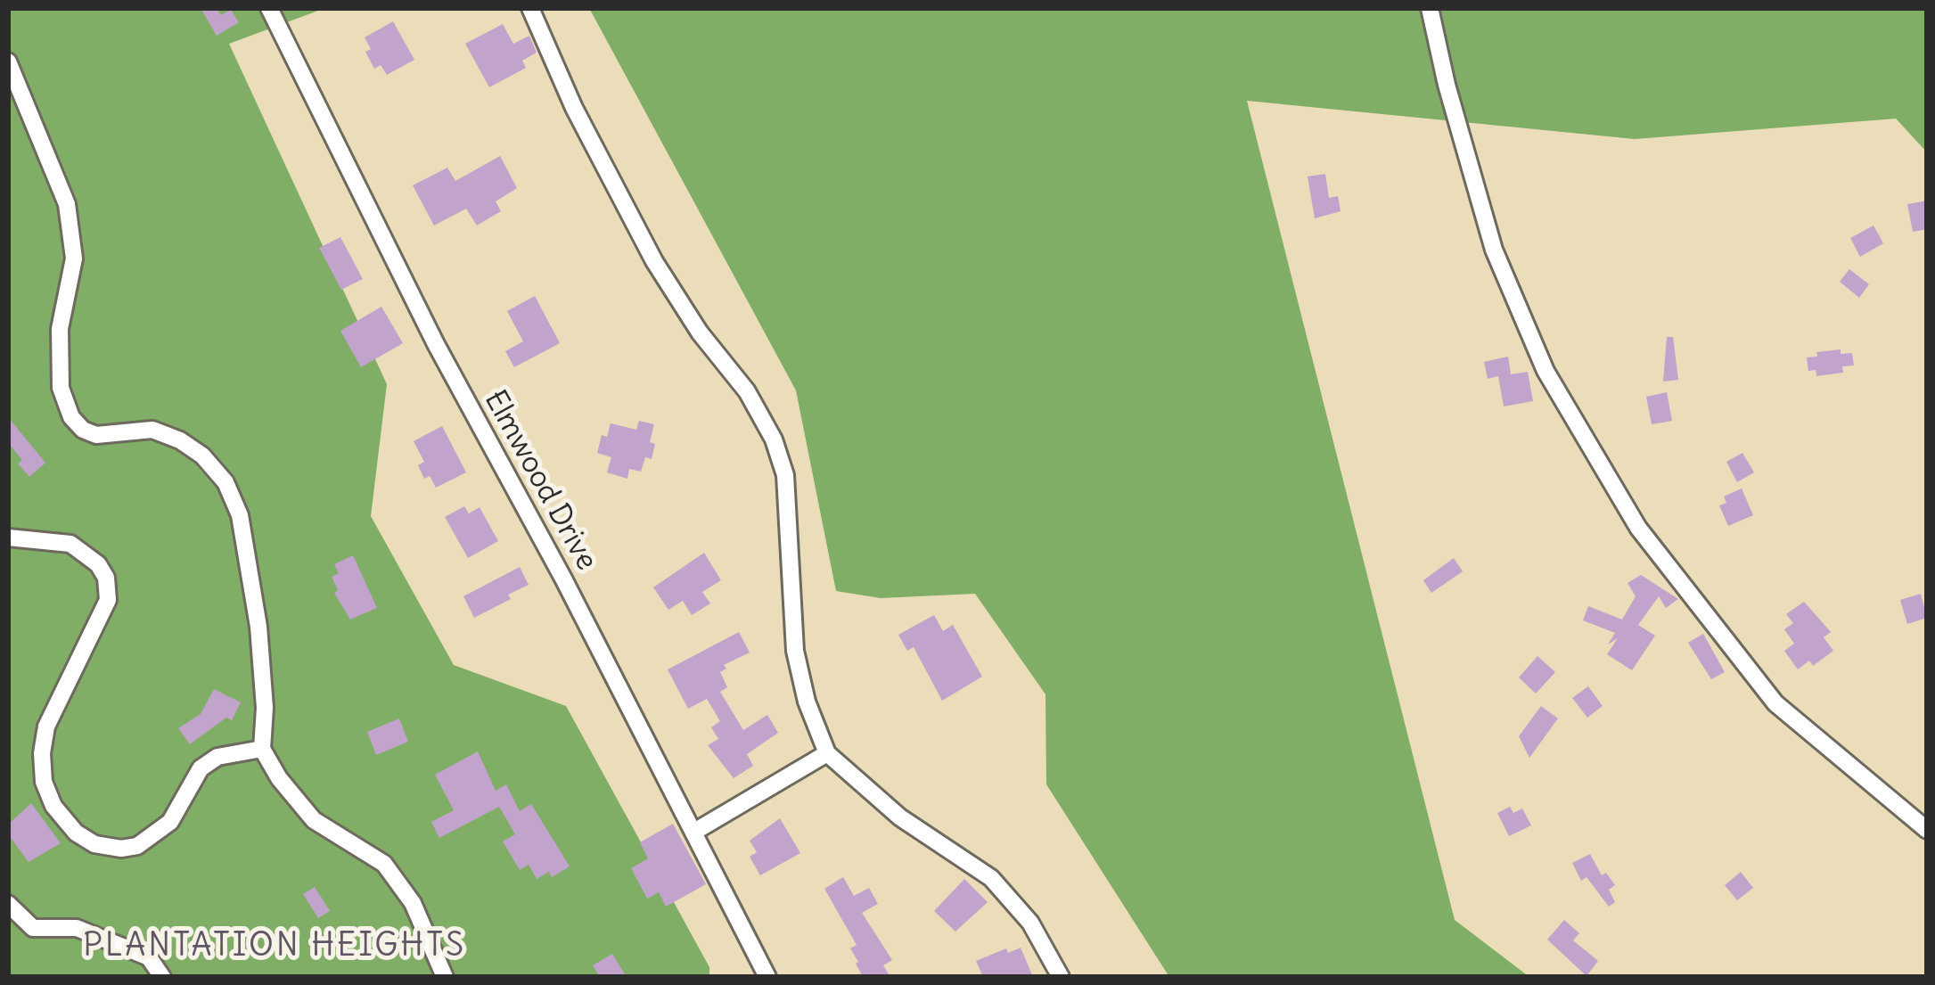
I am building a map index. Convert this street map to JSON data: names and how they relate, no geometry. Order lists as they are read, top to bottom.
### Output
{
  "streets": {
    "street": ["Elmwood Drive"]
  },
  "districts": ["PLANTATION HEIGHTS"]
}
